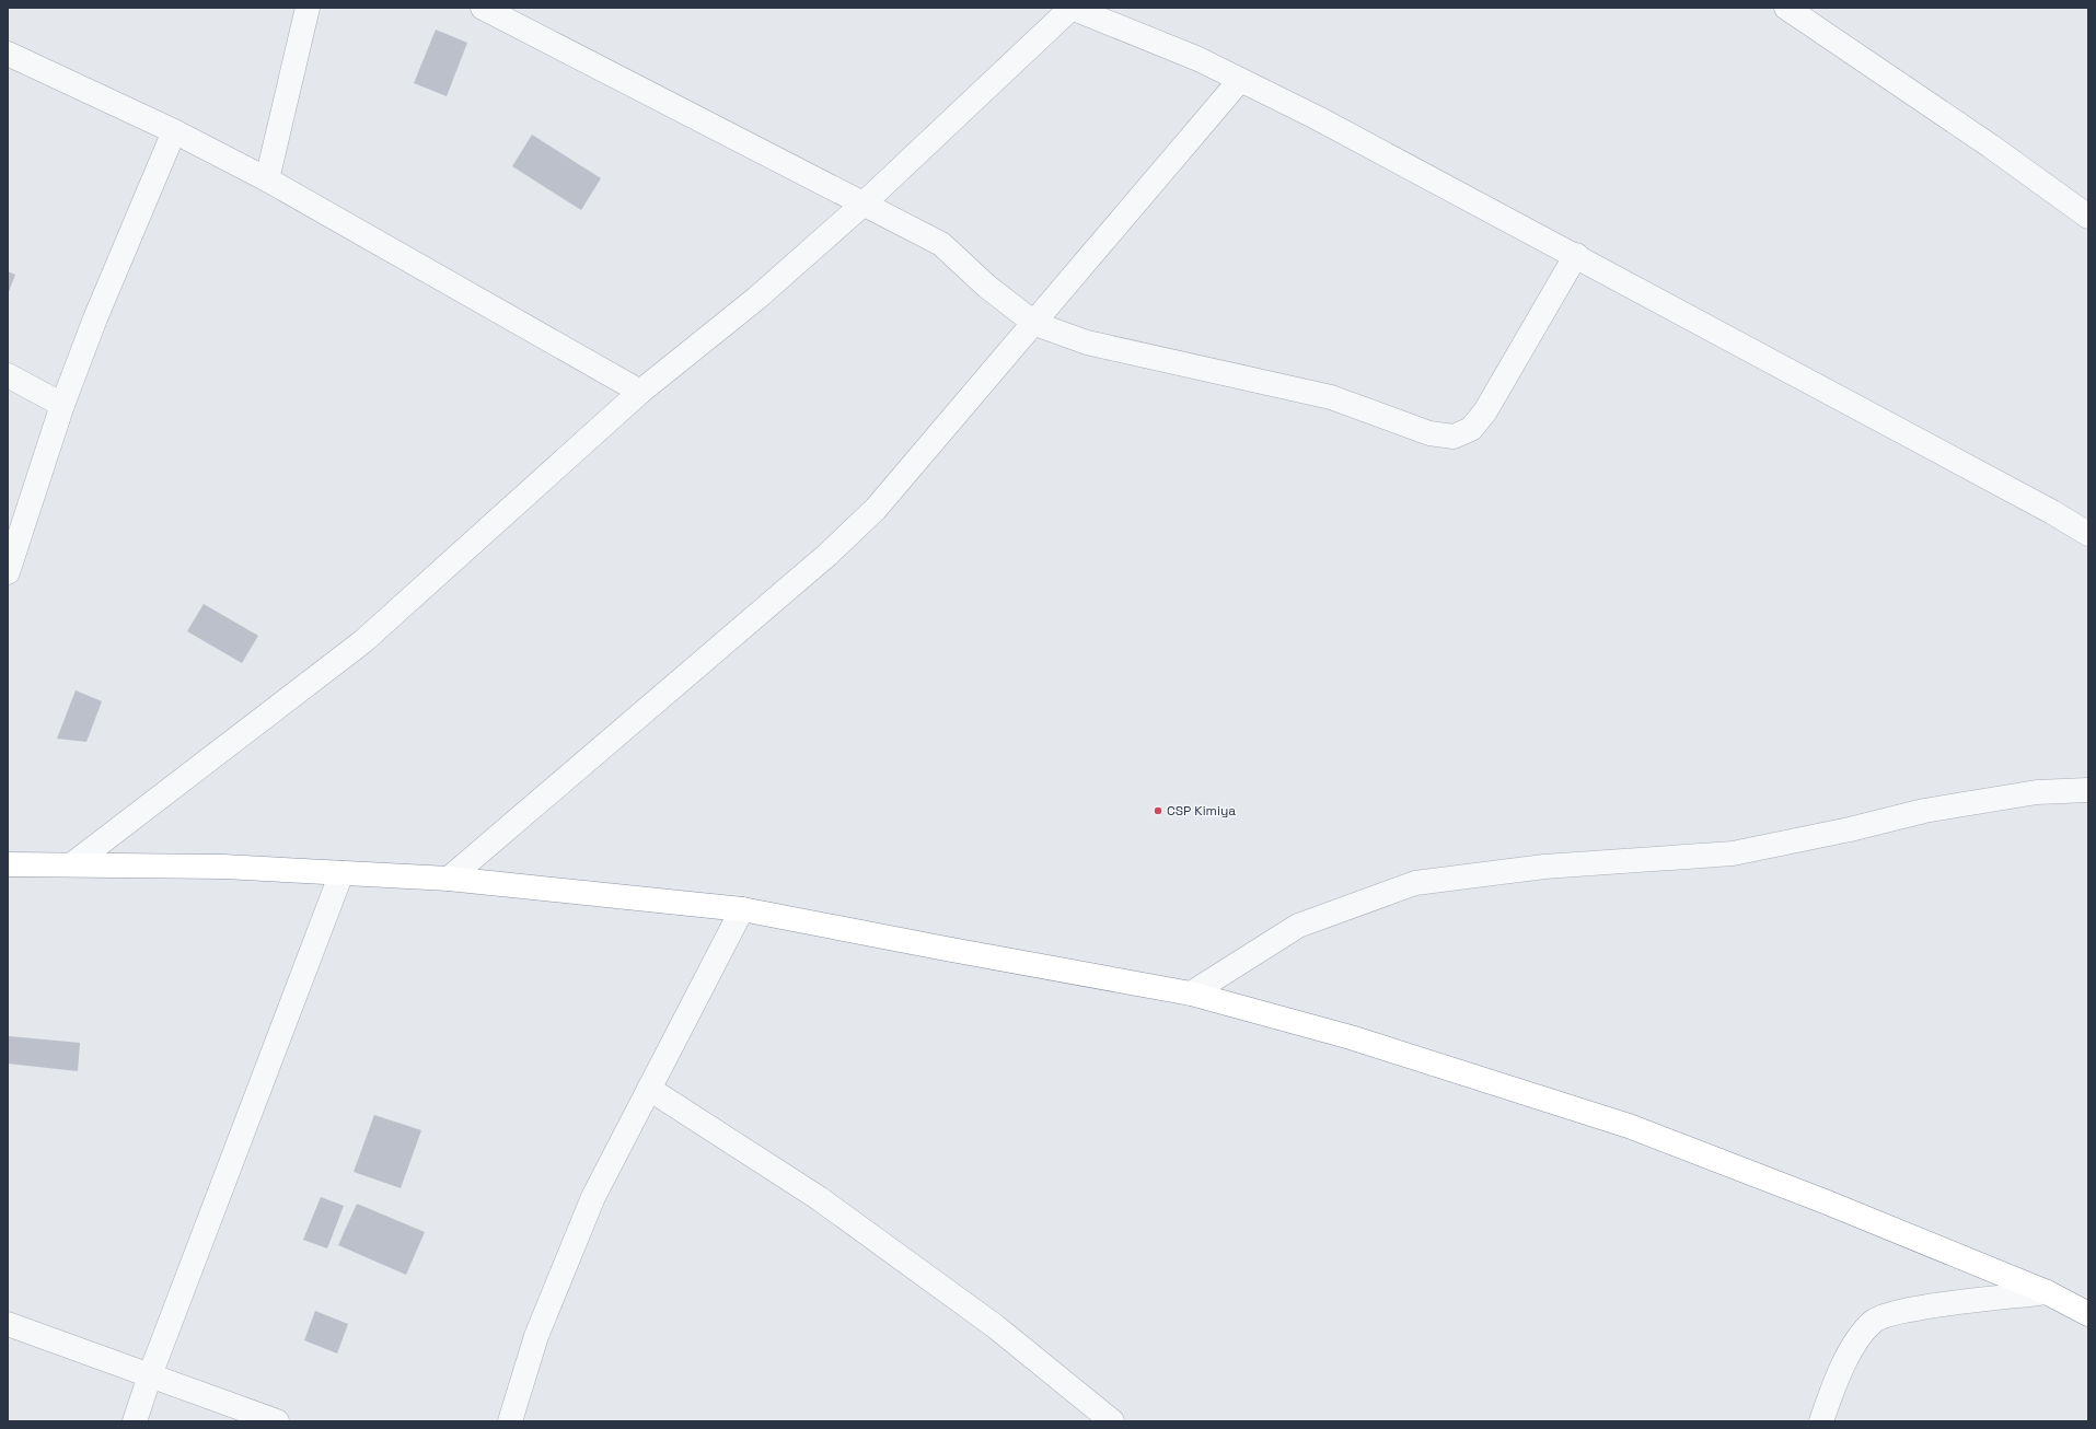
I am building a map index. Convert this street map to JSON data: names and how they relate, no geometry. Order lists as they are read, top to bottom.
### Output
{
  "places": ["CSP Kimiya"]
}
